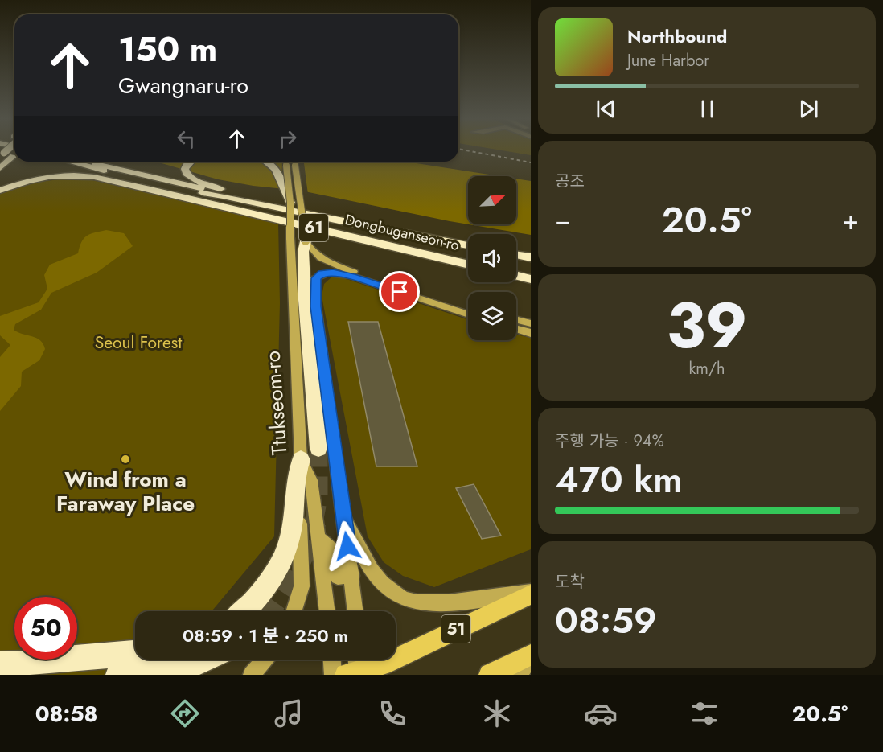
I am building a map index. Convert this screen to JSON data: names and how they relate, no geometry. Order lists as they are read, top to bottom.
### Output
{
  "streets": {
    "highway": ["61", "Dongbuganseon-ro"],
    "main road": ["Ttukseom-ro", "51"]
  },
  "crossings": [
    ["61", "Dongbuganseon-ro"]
  ],
  "parks": ["Seoul Forest"],
  "places": ["Wind from a Faraway Place"],
  "north": "top right",
  "page": {
    "turn": ["150 m", "Gwangnaru-ro"],
    "song": ["Northbound", "June Harbor"],
    "tile": [
      "공조",
      ["39", "km/h"],
      ["주행 가능 · 94%", "470 km"],
      ["도착", "08:59"]
    ],
    "heat": ["−", "20.5°", "+"],
    "limit": "50",
    "trip": "08:59 · 1 분 · 250 m",
    "tabs": ["08:58", "20.5°"]
  }
}
